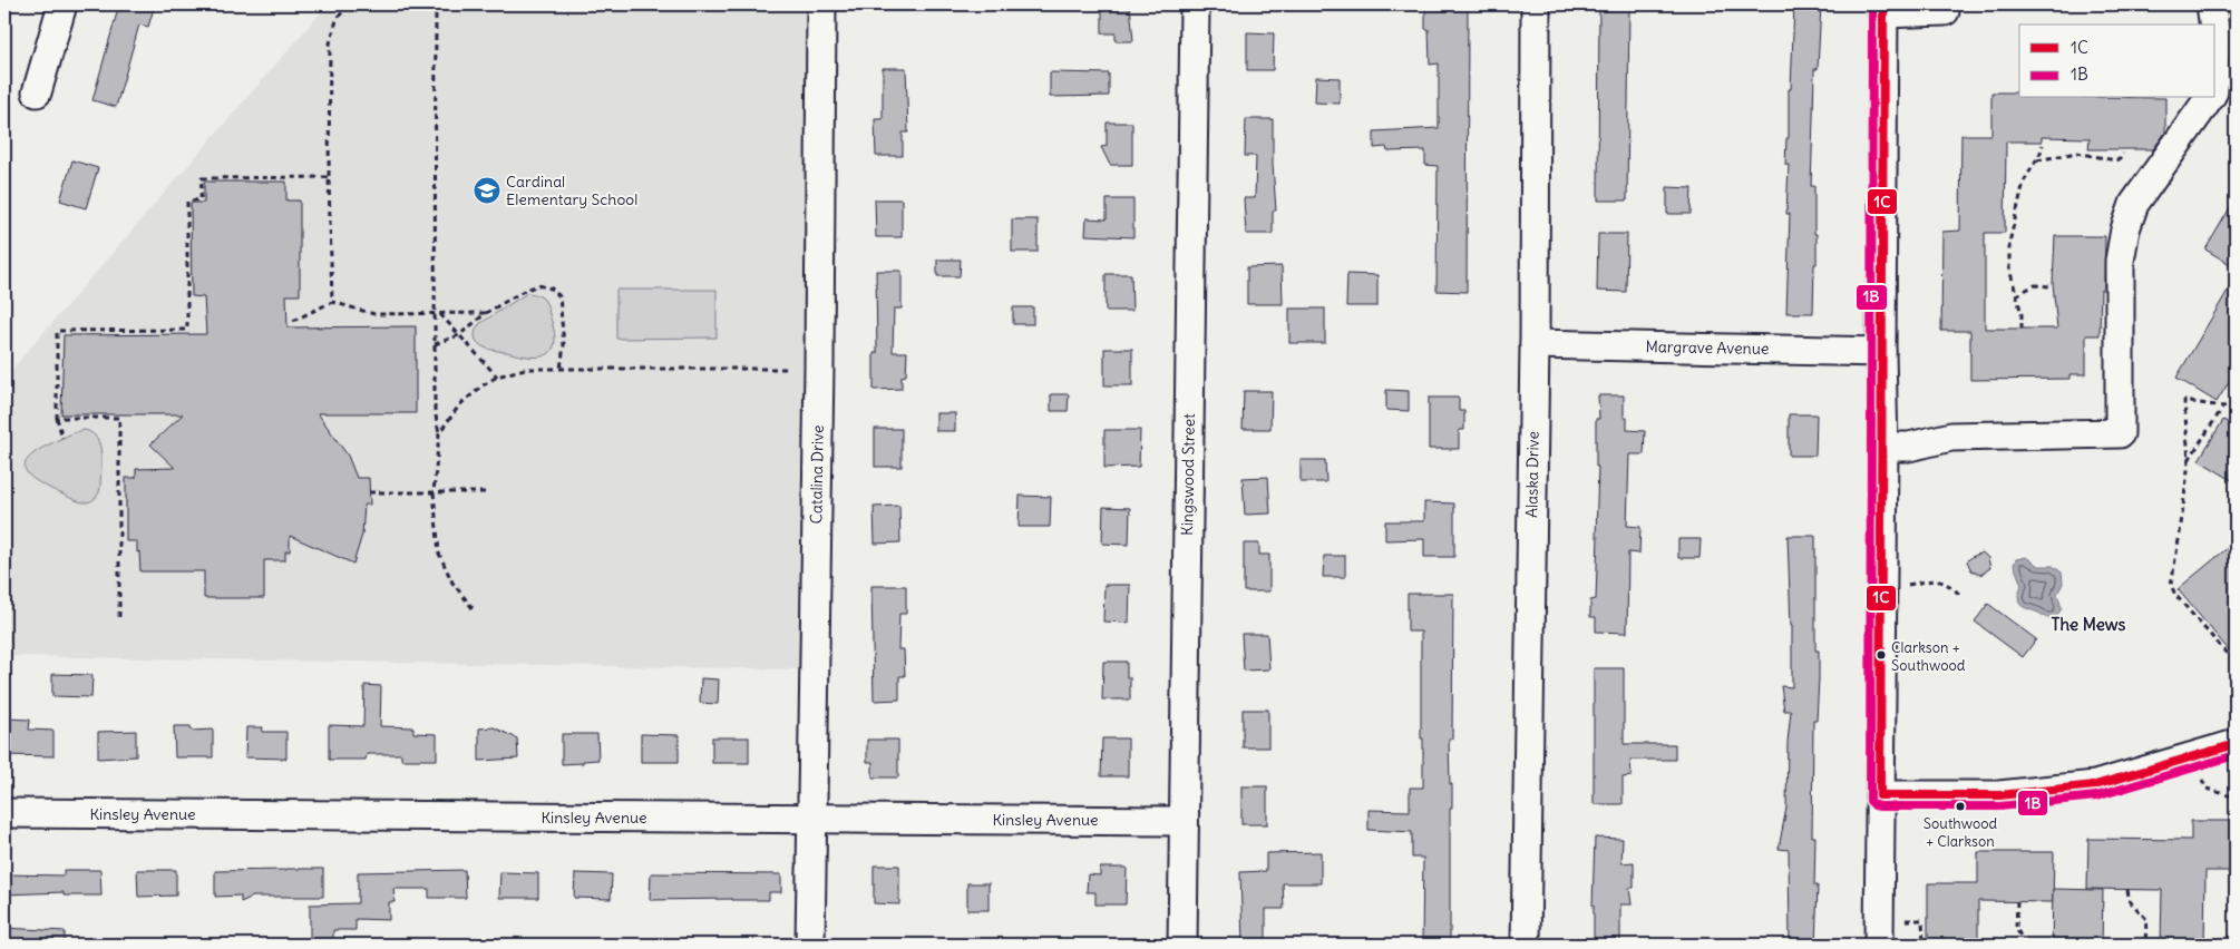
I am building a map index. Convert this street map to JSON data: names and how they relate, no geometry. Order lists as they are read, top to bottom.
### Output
{
  "streets": {
    "street": [
      "Margrave Avenue",
      "Catalina Drive",
      "Kingswood Street",
      "Alaska Drive",
      "Kinsley Avenue"
    ]
  },
  "crossings": [
    ["Margrave Avenue", "Alaska Drive"],
    ["Catalina Drive", "Kinsley Avenue"],
    ["Kingswood Street", "Kinsley Avenue"]
  ],
  "districts": ["The Mews"],
  "places": {
    "school or university": ["Cardinal Elementary School"],
    "other": ["Clarkson + Southwood", "Southwood + Clarkson"]
  },
  "lines": ["transit line 1C", "transit line 1B"],
  "legend": ["1C", "1B"]
}
